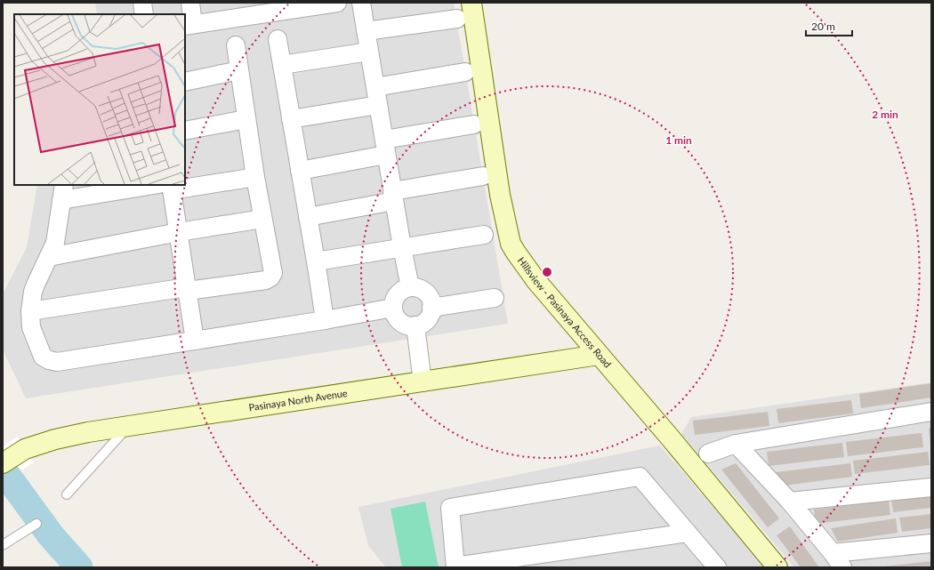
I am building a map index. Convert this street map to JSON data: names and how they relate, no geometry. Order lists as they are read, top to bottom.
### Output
{
  "streets": {
    "street": ["Hillsview - Pasinaya Access Road", "Pasinaya North Avenue"]
  },
  "crossings": [
    ["Hillsview - Pasinaya Access Road", "Pasinaya North Avenue"]
  ],
  "scale_bar": "20 m",
  "rings": ["2 min", "1 min"]
}
